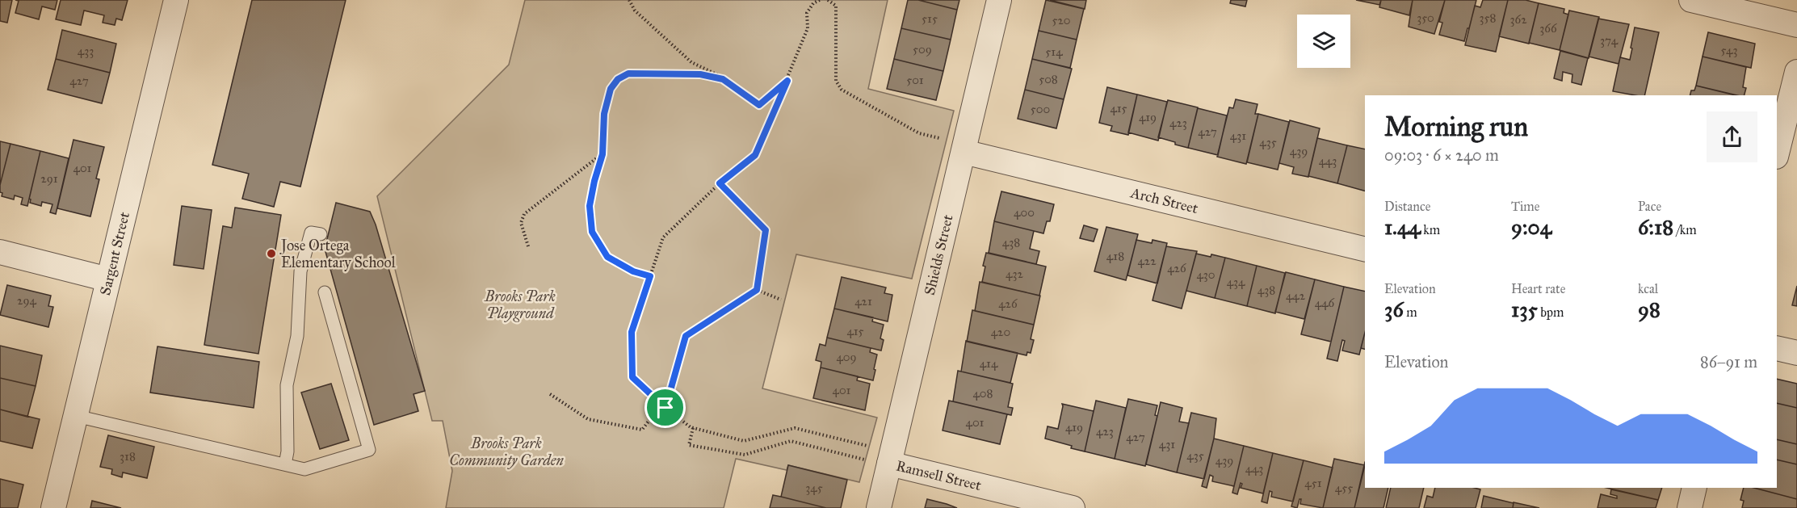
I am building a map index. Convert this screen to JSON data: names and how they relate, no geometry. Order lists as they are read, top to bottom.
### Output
{
  "streets": {
    "street": [
      "Arch Street",
      "Sargent Street",
      "Shields Street",
      "Ramsell Street"
    ]
  },
  "crossings": [
    ["Arch Street", "Shields Street"],
    ["Shields Street", "Ramsell Street"]
  ],
  "parks": ["Brooks Park Playground", "Brooks Park Community Garden"],
  "places": ["Jose Ortega Elementary School"],
  "house_numbers": [
    "350",
    "358",
    "515",
    "362",
    "520",
    "366",
    "374",
    "509",
    "543",
    "433",
    "514",
    "508",
    "501",
    "427",
    "415",
    "500",
    "419",
    "423",
    "427",
    "431",
    "435",
    "439",
    "443",
    "401",
    "291",
    "400",
    "438",
    "418",
    "422",
    "426",
    "432",
    "430",
    "434",
    "438",
    "442",
    "294",
    "421",
    "446",
    "426",
    "415",
    "420",
    "409",
    "414",
    "401",
    "408",
    "401",
    "419",
    "423",
    "427",
    "431",
    "435",
    "318",
    "439",
    "443",
    "451",
    "345",
    "455"
  ],
  "page": {
    "heading": ["Morning run", "09:03 · 6 × 240 m"],
    "stats": [
      ["Distance", "1.44 km"],
      ["Time", "9:04"],
      ["Pace", "6:18 /km"],
      ["Elevation", "36 m"],
      ["Heart rate", "135 bpm"],
      ["kcal", "98"]
    ],
    "chart": ["Elevation", "86–91 m"]
  }
}
